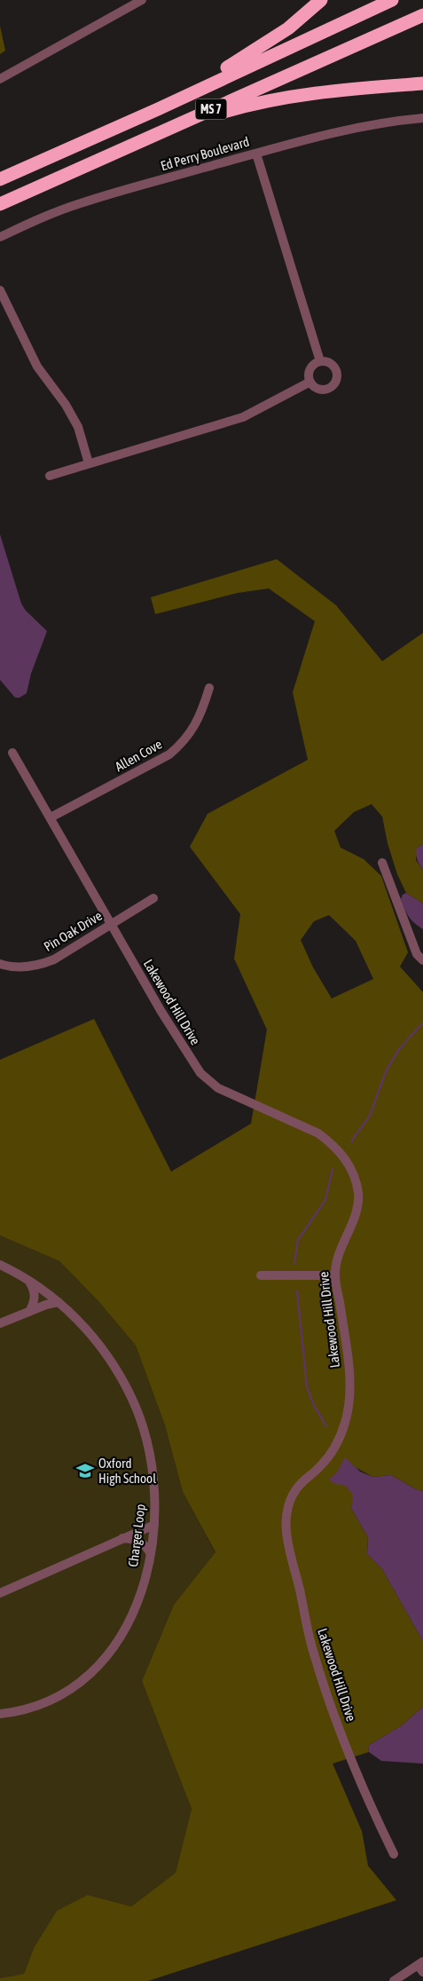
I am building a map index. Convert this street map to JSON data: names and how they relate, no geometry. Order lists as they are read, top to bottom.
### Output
{
  "streets": {
    "highway": ["MS 7"],
    "street": [
      "Ed Perry Boulevard",
      "Allen Cove",
      "Pin Oak Drive",
      "Lakewood Hill Drive",
      "Charger Loop"
    ]
  },
  "crossings": [
    ["Allen Cove", "Lakewood Hill Drive"],
    ["Pin Oak Drive", "Lakewood Hill Drive"]
  ],
  "places": {
    "school or university": ["Oxford High School"]
  }
}
